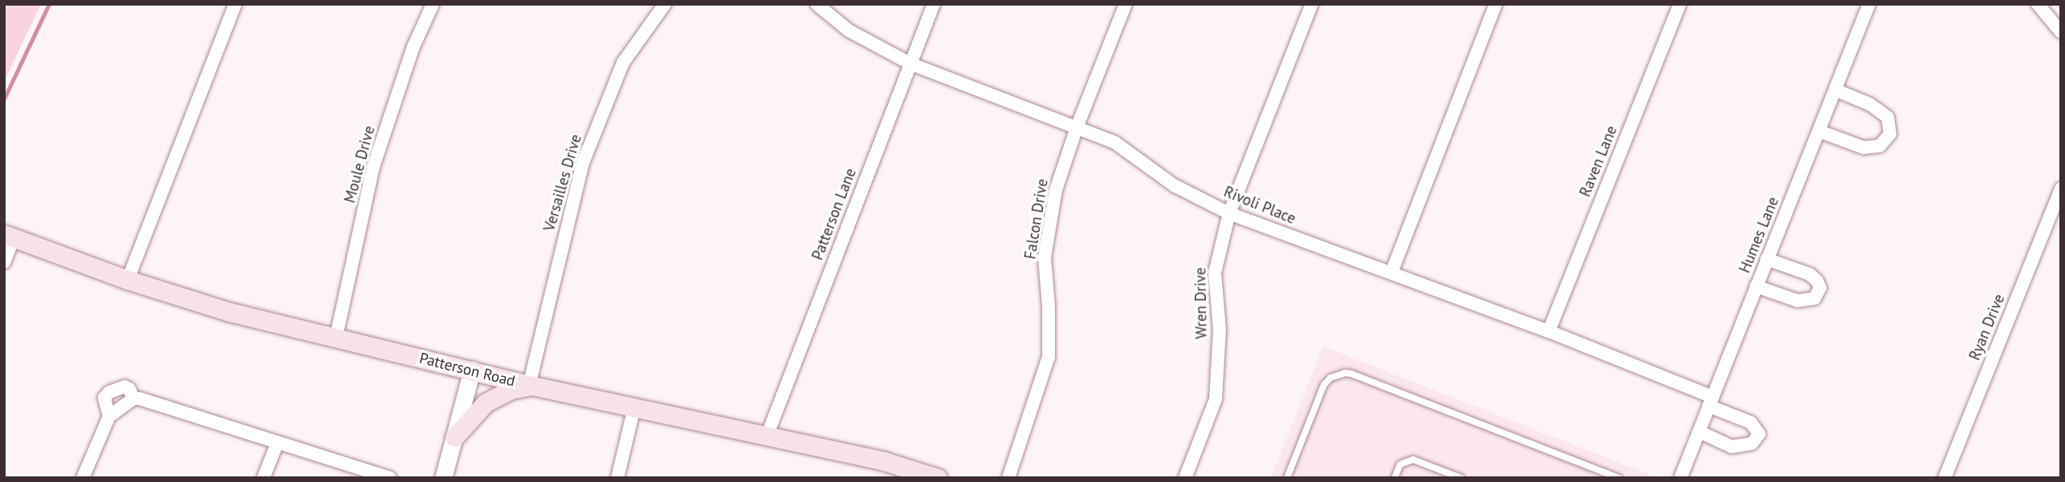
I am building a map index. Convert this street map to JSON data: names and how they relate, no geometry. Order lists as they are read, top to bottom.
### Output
{
  "streets": {
    "main road": ["Patterson Road"],
    "street": [
      "Raven Lane",
      "Moule Drive",
      "Versailles Drive",
      "Rivoli Place",
      "Patterson Lane",
      "Falcon Drive",
      "Humes Lane",
      "Wren Drive",
      "Ryan Drive"
    ]
  },
  "crossings": [
    ["Raven Lane", "Rivoli Place"],
    ["Moule Drive", "Patterson Road"],
    ["Versailles Drive", "Patterson Road"],
    ["Rivoli Place", "Patterson Lane"],
    ["Rivoli Place", "Falcon Drive"],
    ["Rivoli Place", "Humes Lane"],
    ["Rivoli Place", "Wren Drive"],
    ["Patterson Lane", "Patterson Road"]
  ]
}
